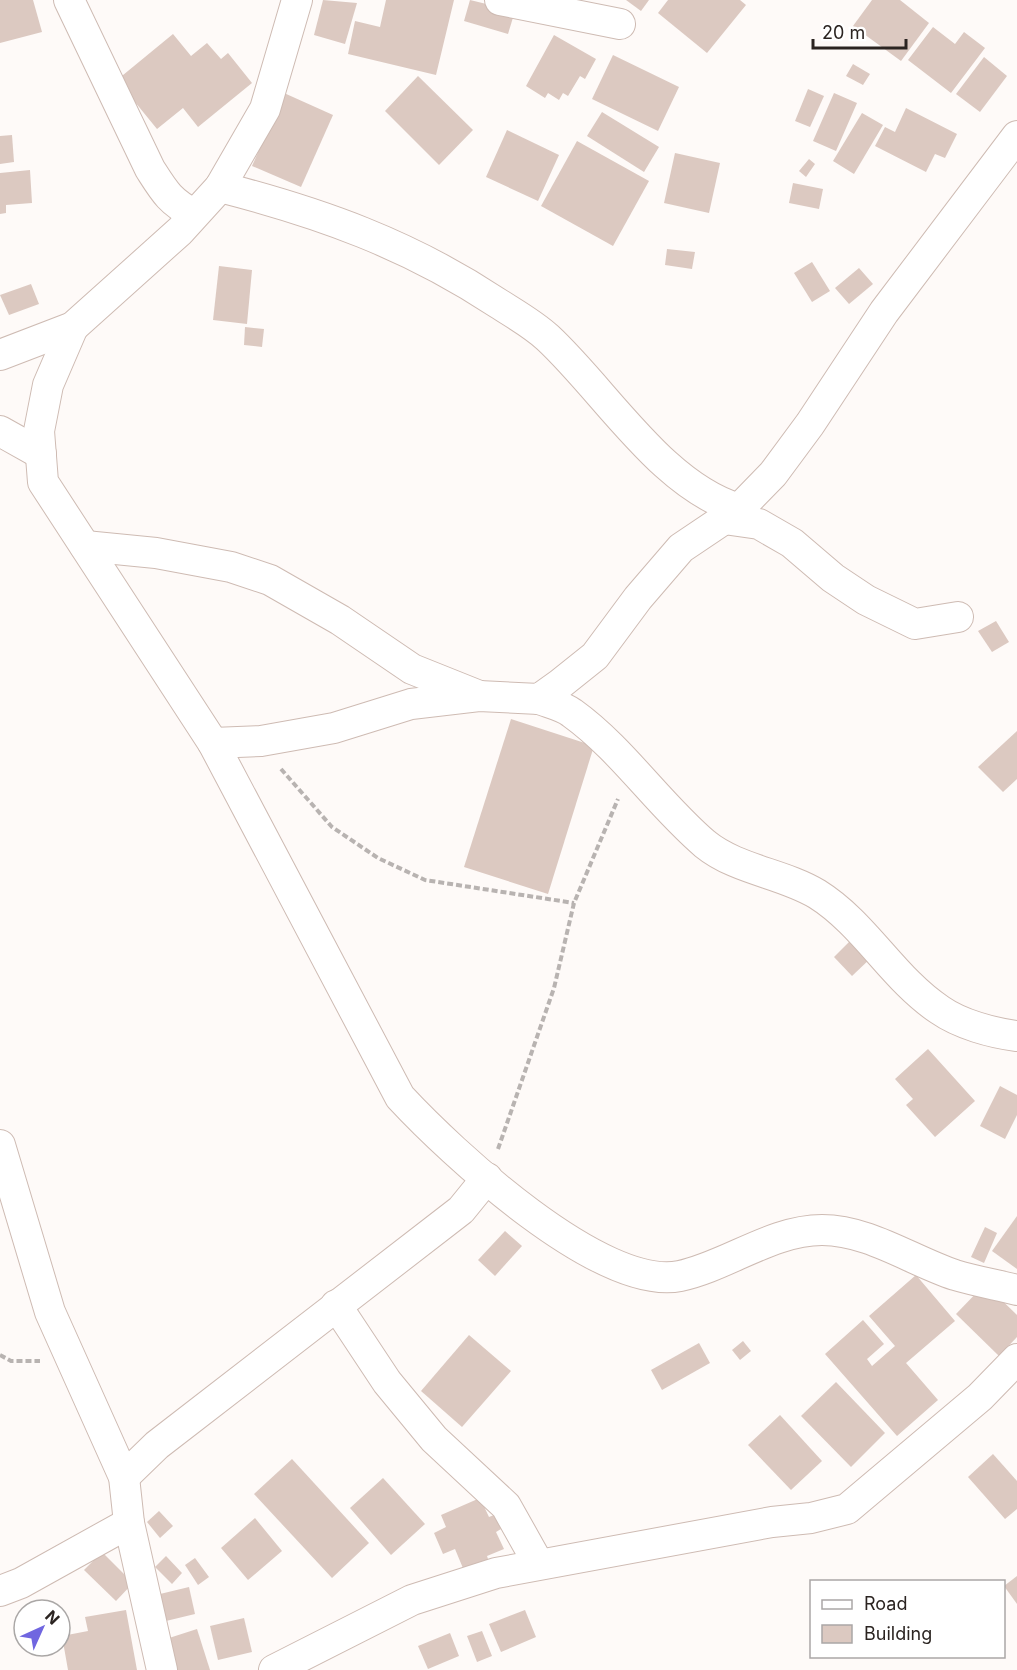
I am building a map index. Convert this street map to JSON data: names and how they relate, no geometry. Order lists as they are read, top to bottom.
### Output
{
  "legend": ["Road", "Building"],
  "scale_bar": "20 m",
  "north": "top right"
}
